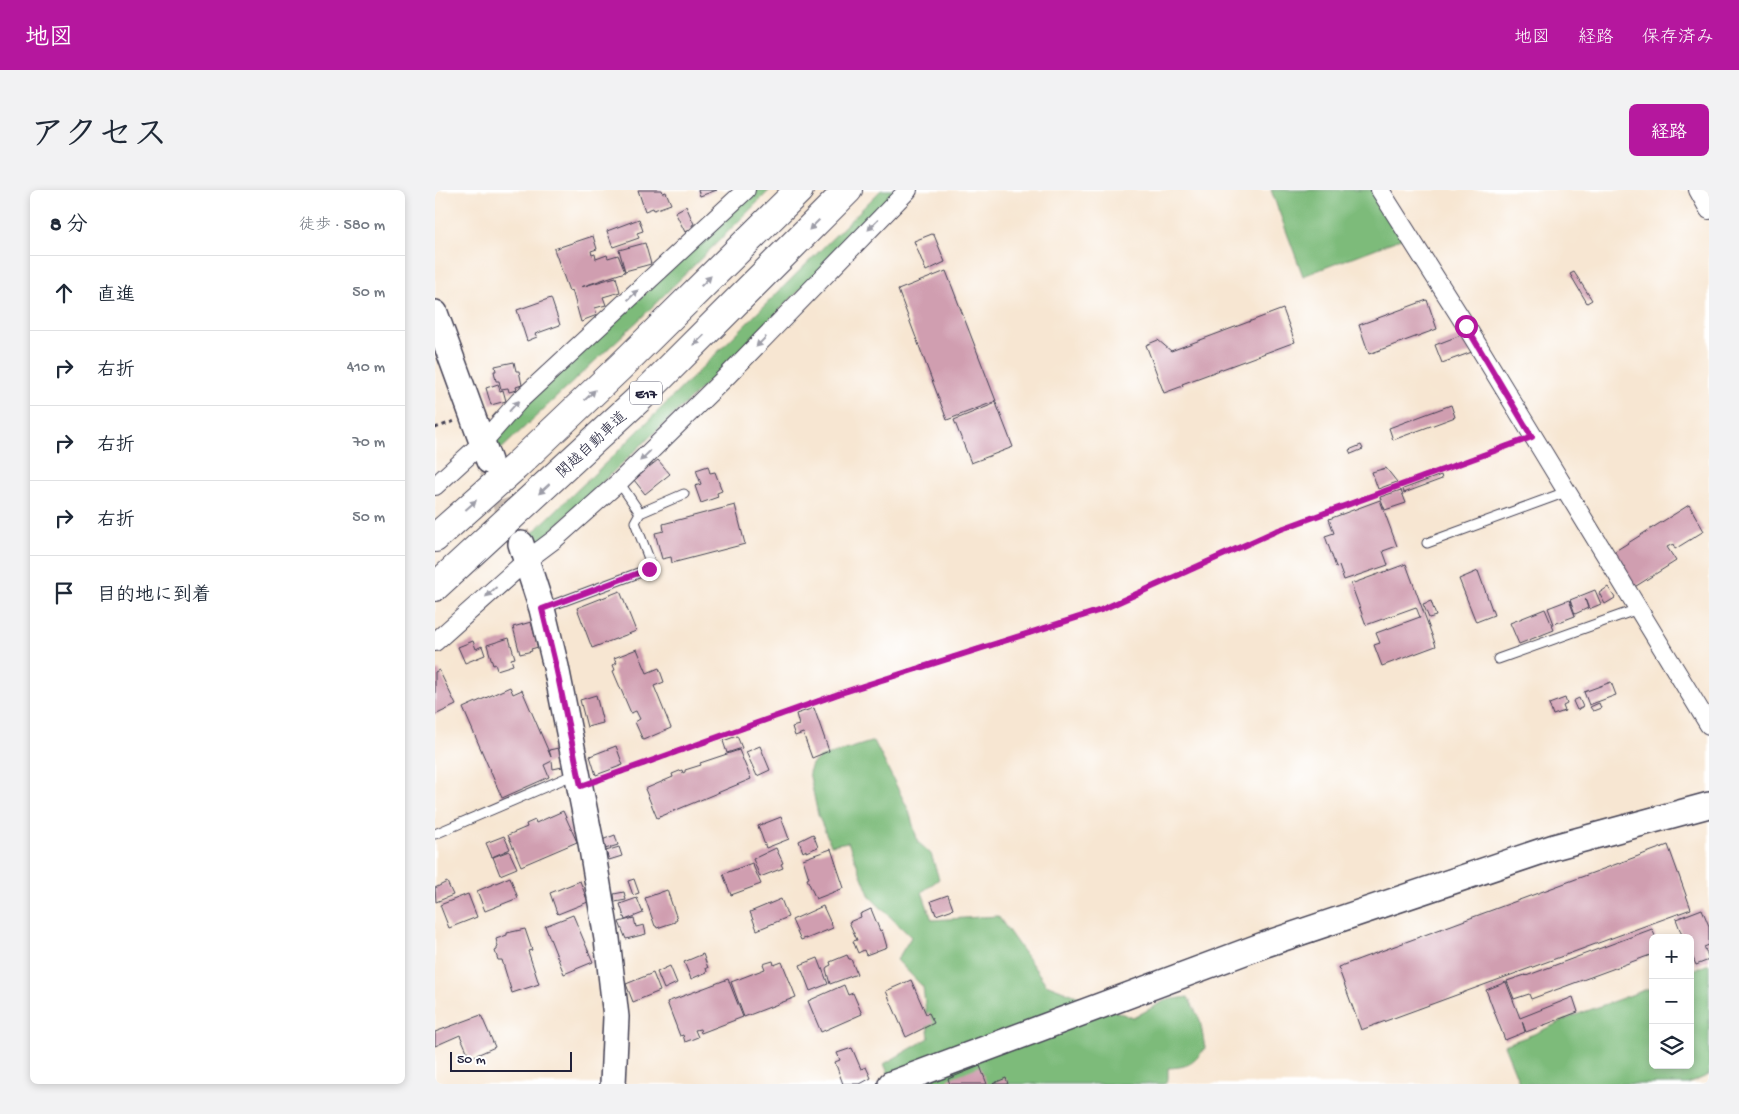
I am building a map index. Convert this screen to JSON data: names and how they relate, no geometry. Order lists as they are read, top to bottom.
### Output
{
  "streets": {
    "highway": ["E17", "関越自動車道"]
  },
  "scale_bar": "50 m",
  "page": {
    "header": "地図",
    "nav": ["地図", "経路", "保存済み"],
    "title": "アクセス",
    "buttons": "経路",
    "heading": ["8 分", "徒歩 · 580 m"],
    "list": [
      ["直進", "50 m"],
      ["右折", "410 m"],
      ["右折", "70 m"],
      ["右折", "50 m"],
      "目的地に到着"
    ],
    "map_buttons": ["+", "−"],
    "scale": "50 m"
  }
}
